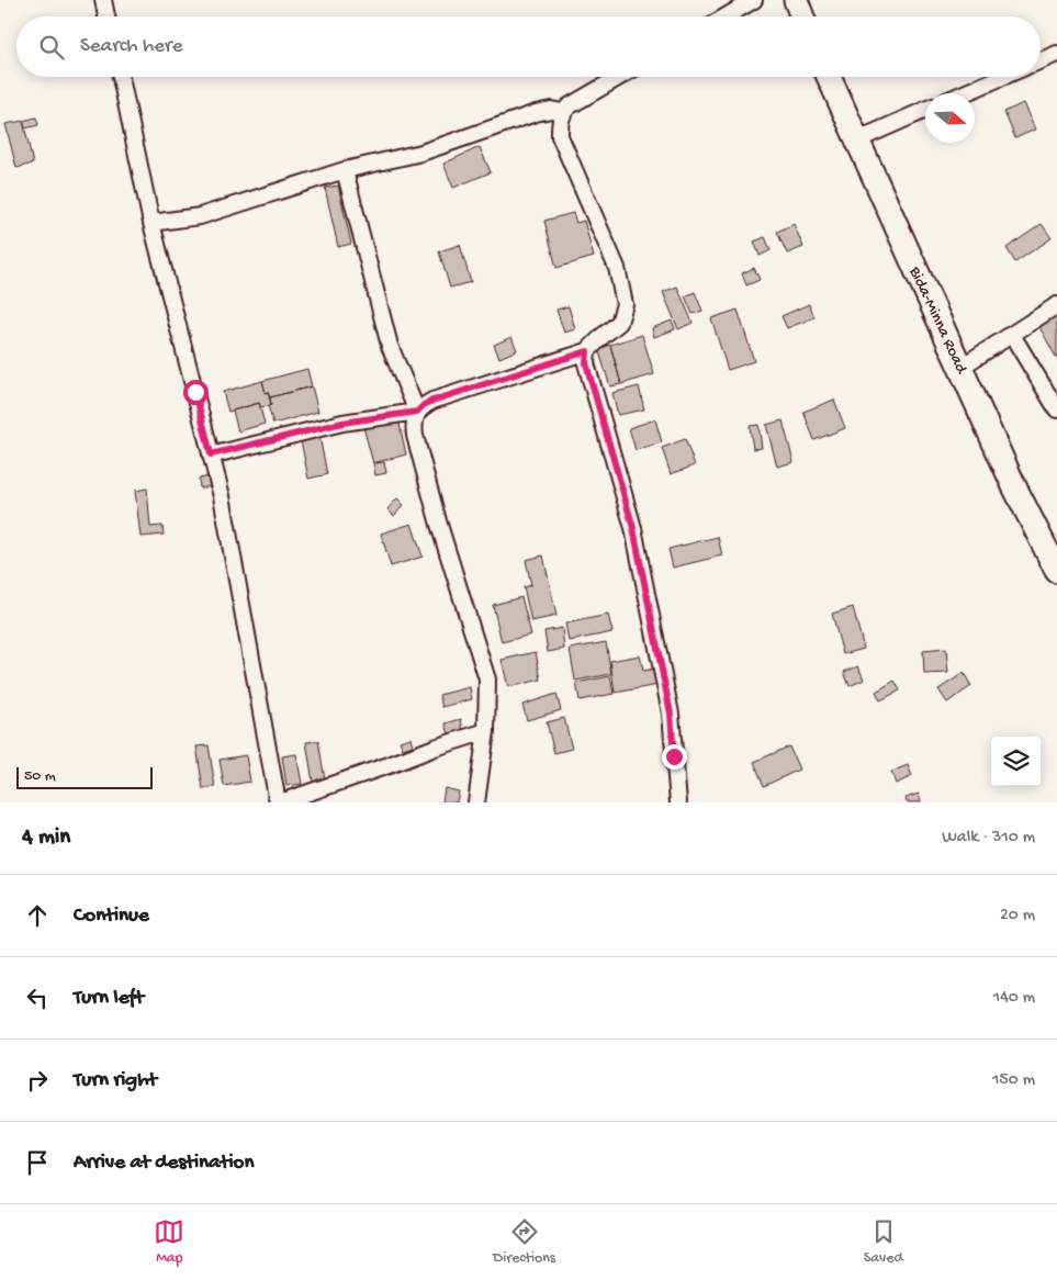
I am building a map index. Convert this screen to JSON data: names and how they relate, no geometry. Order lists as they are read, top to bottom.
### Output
{
  "streets": {
    "main road": ["Bida-Minna Road"]
  },
  "scale_bar": "50 m",
  "north": "right",
  "page": {
    "search": "Search here",
    "scale": "50 m",
    "heading": ["4 min", "Walk · 310 m"],
    "list": [
      ["Continue", "20 m"],
      ["Turn left", "140 m"],
      ["Turn right", "150 m"],
      "Arrive at destination"
    ],
    "nav": ["Map", "Directions", "Saved"]
  }
}
